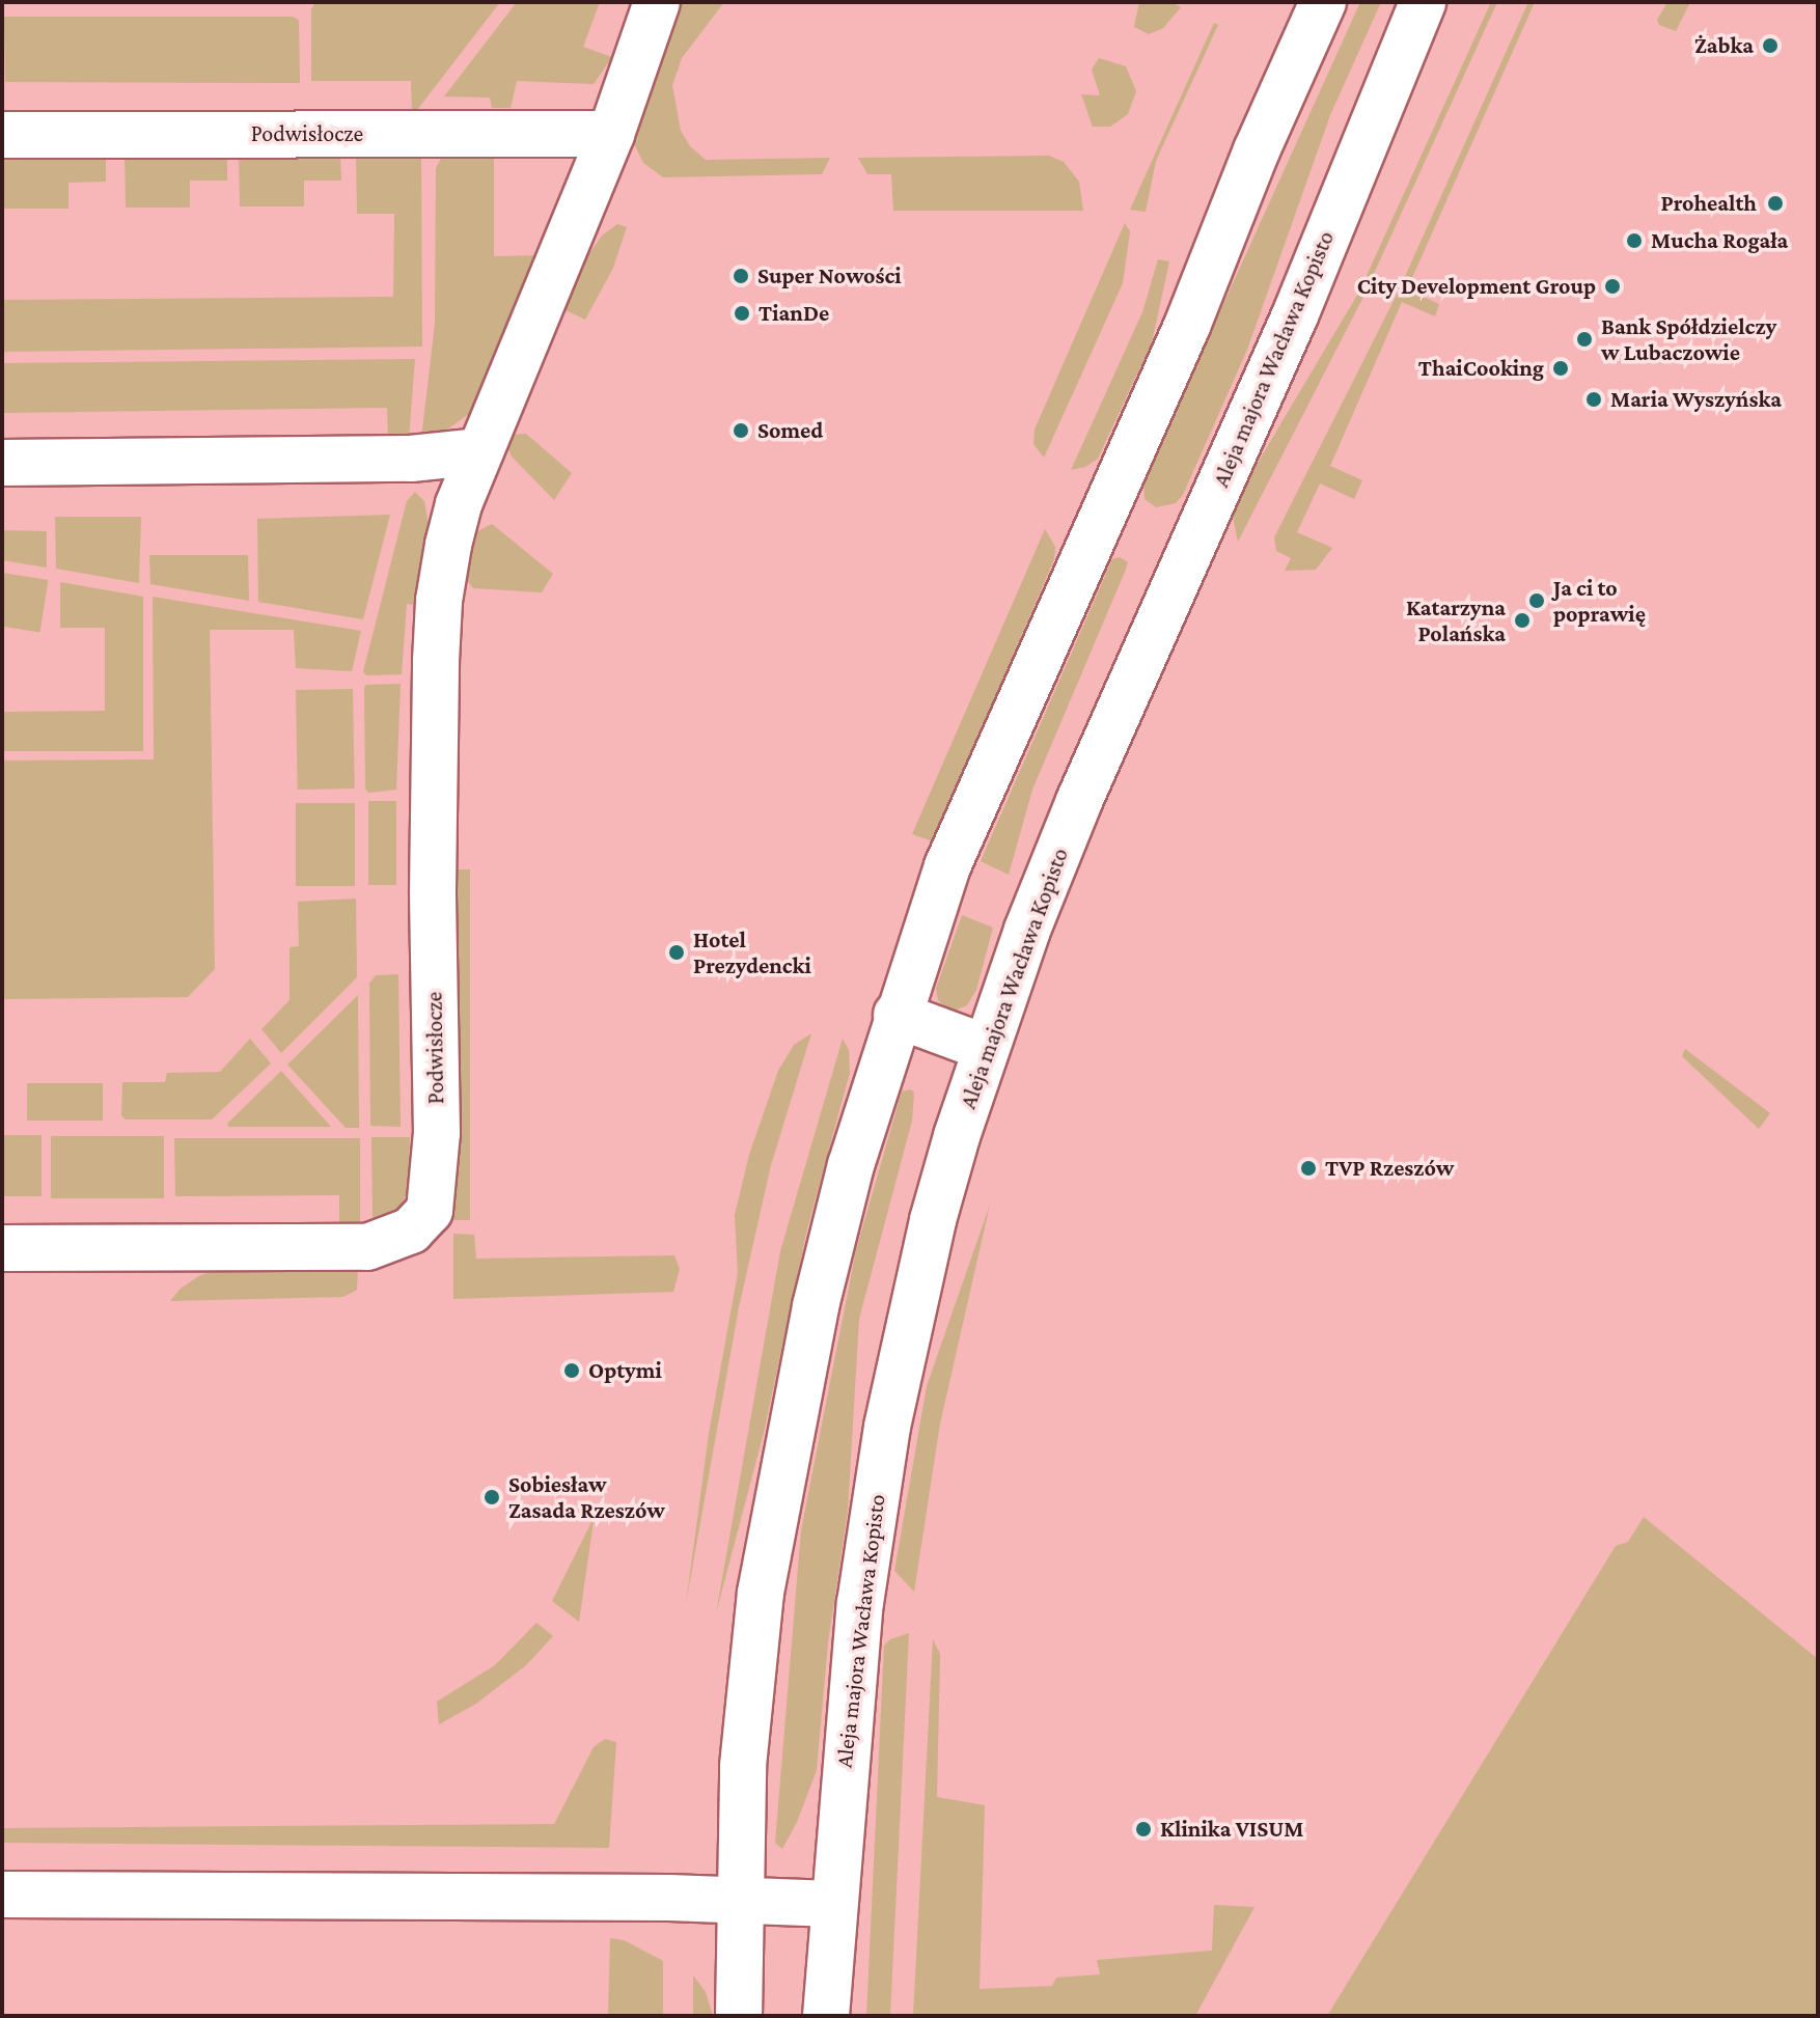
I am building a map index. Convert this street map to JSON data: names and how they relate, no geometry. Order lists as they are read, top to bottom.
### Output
{
  "streets": {
    "main road": ["Podwisłocze", "Aleja majora Wacława Kopisto"]
  },
  "places": [
    "Żabka",
    "Prohealth",
    "Mucha Rogała",
    "Super Nowości",
    "City Development Group",
    "TianDe",
    "Bank Spółdzielczy w Lubaczowie",
    "ThaiCooking",
    "Maria Wyszyńska",
    "Somed",
    "Ja ci to poprawię",
    "Katarzyna Polańska",
    "Hotel Prezydencki",
    "TVP Rzeszów",
    "Optymi",
    "Sobiesław Zasada Rzeszów",
    "Klinika VISUM"
  ]
}
